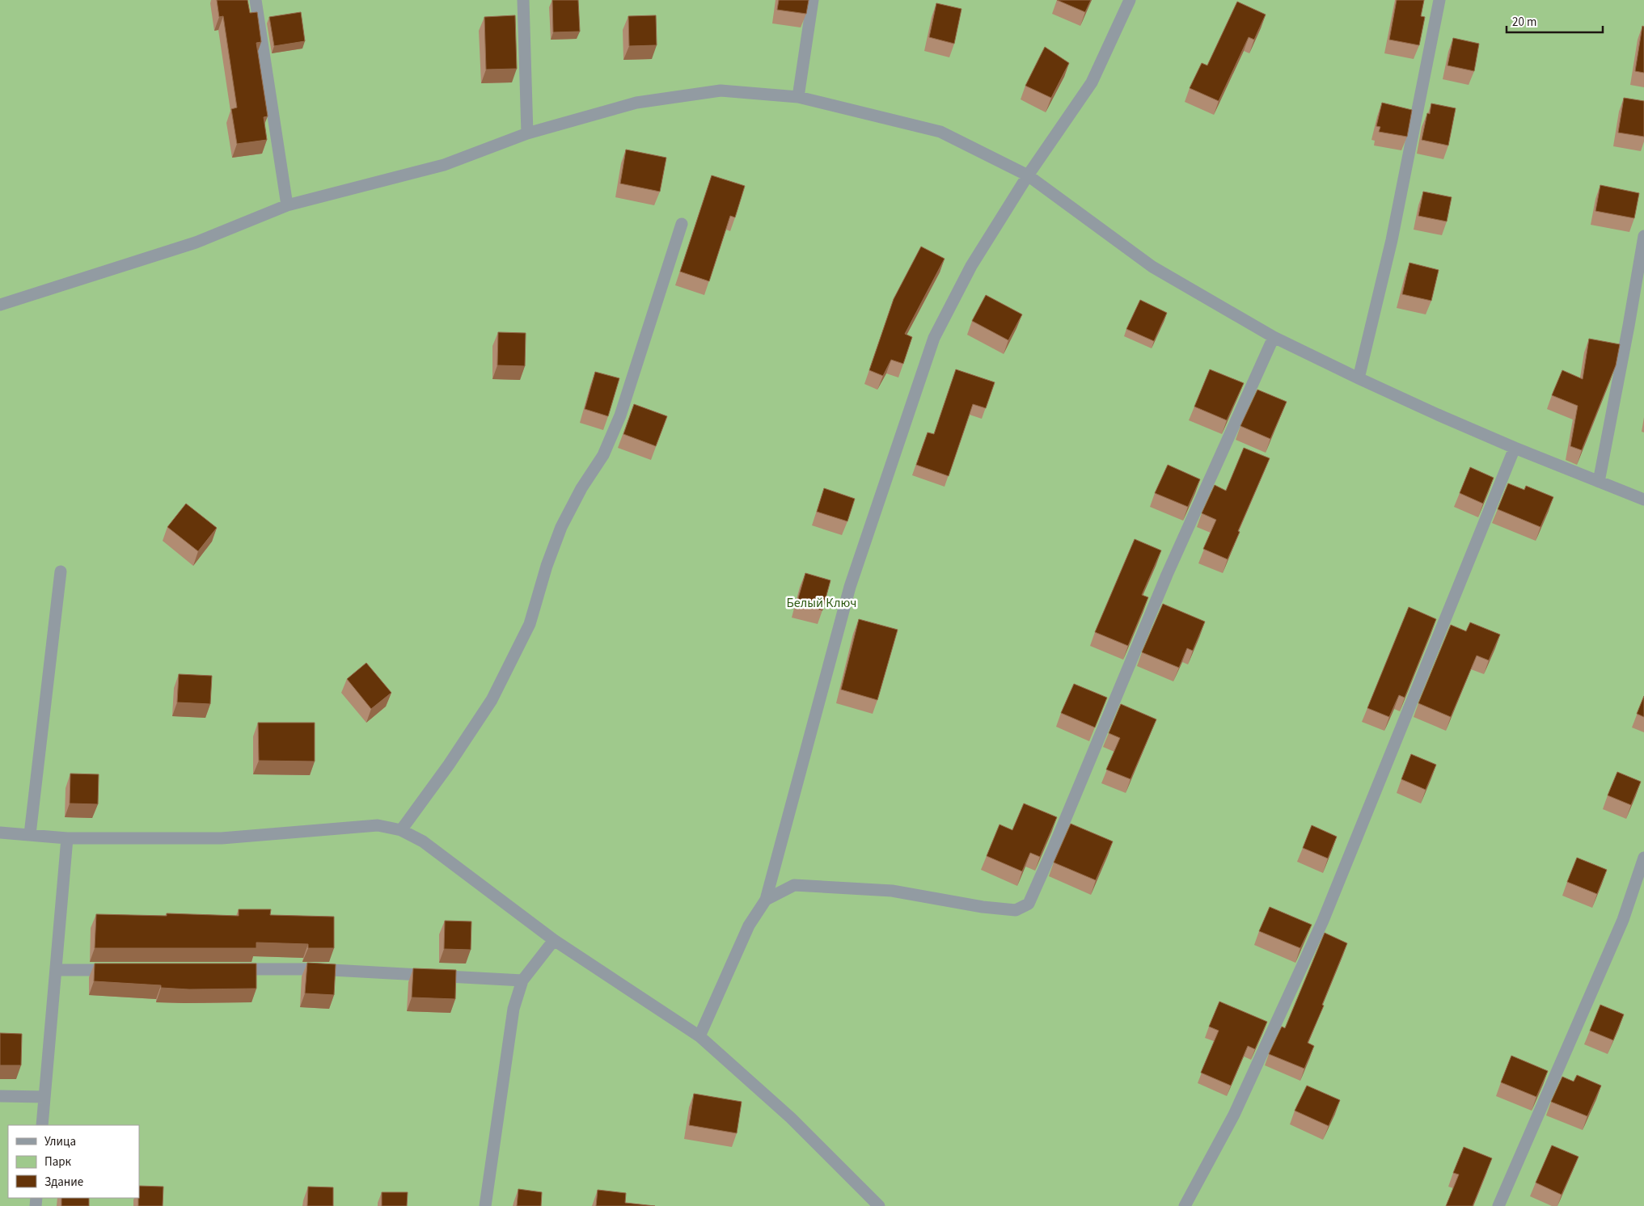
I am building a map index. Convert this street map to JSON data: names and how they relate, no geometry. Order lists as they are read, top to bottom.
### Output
{
  "parks": ["Белый Ключ"],
  "legend": ["Улица", "Парк", "Здание"],
  "scale_bar": "20 m"
}
